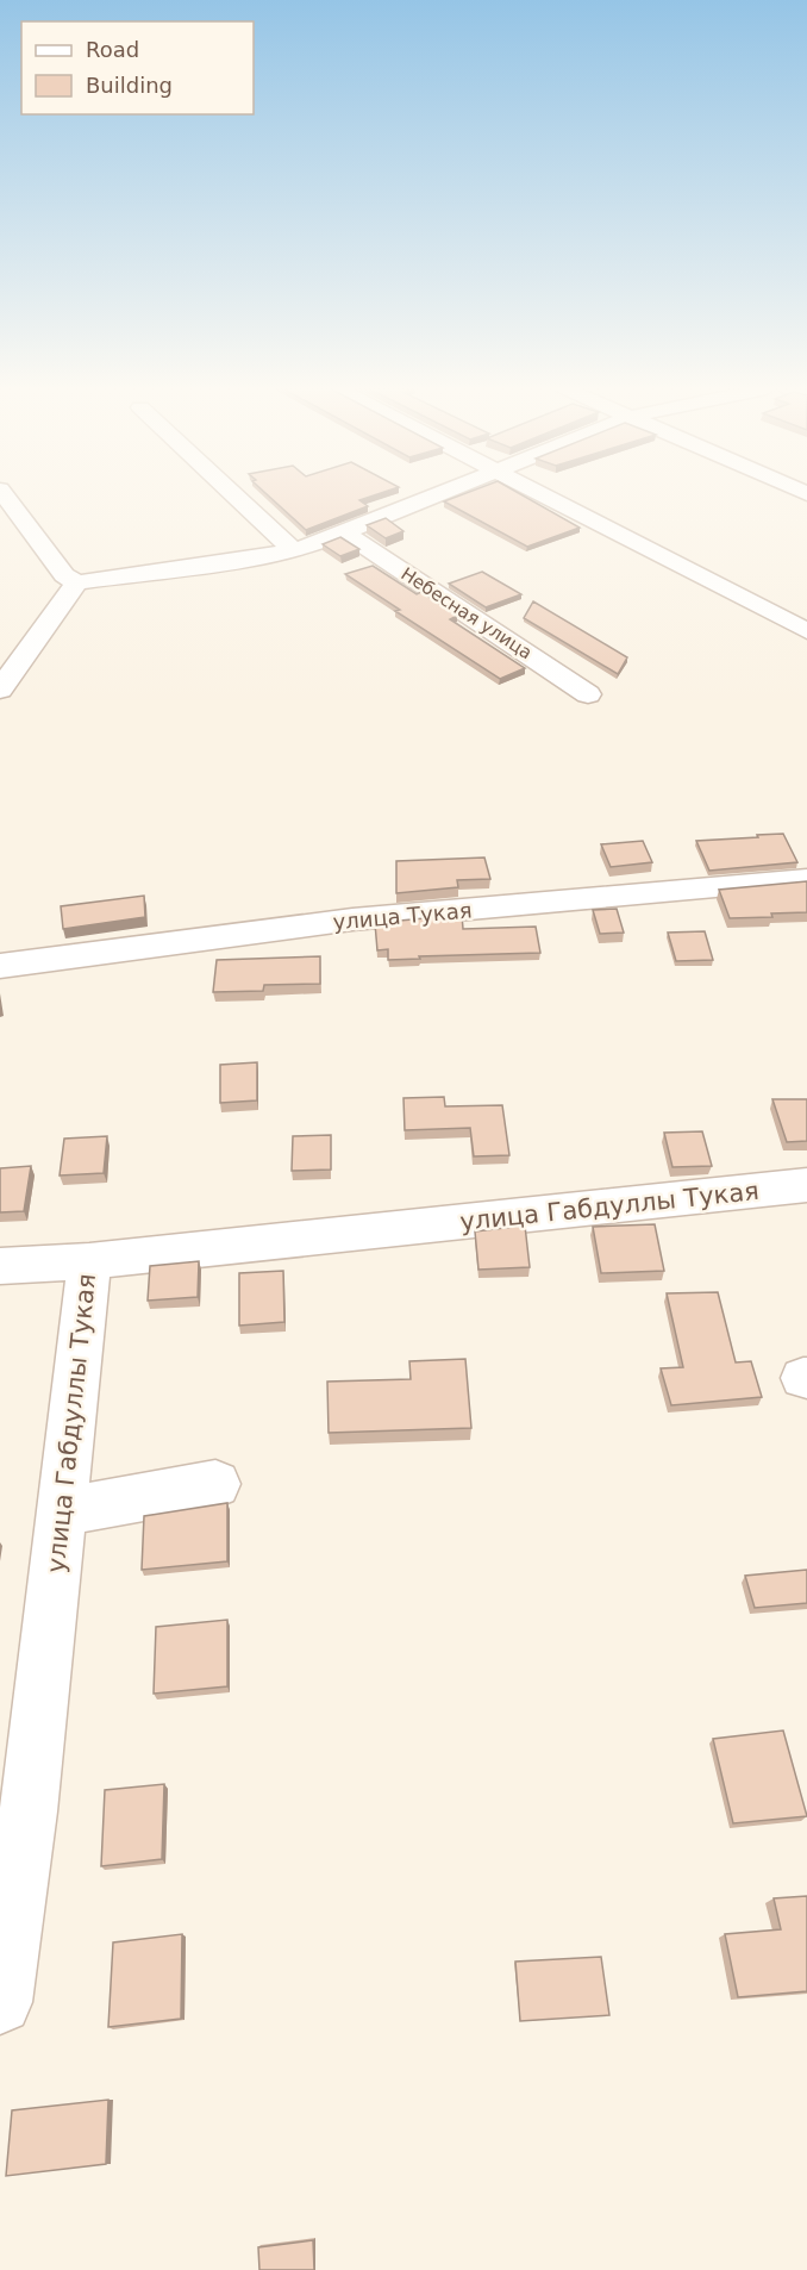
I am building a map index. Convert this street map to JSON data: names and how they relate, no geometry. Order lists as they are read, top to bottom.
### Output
{
  "streets": {
    "street": ["Небесная улица", "улица Тукая", "улица Габдуллы Тукая"]
  },
  "legend": ["Road", "Building"]
}
